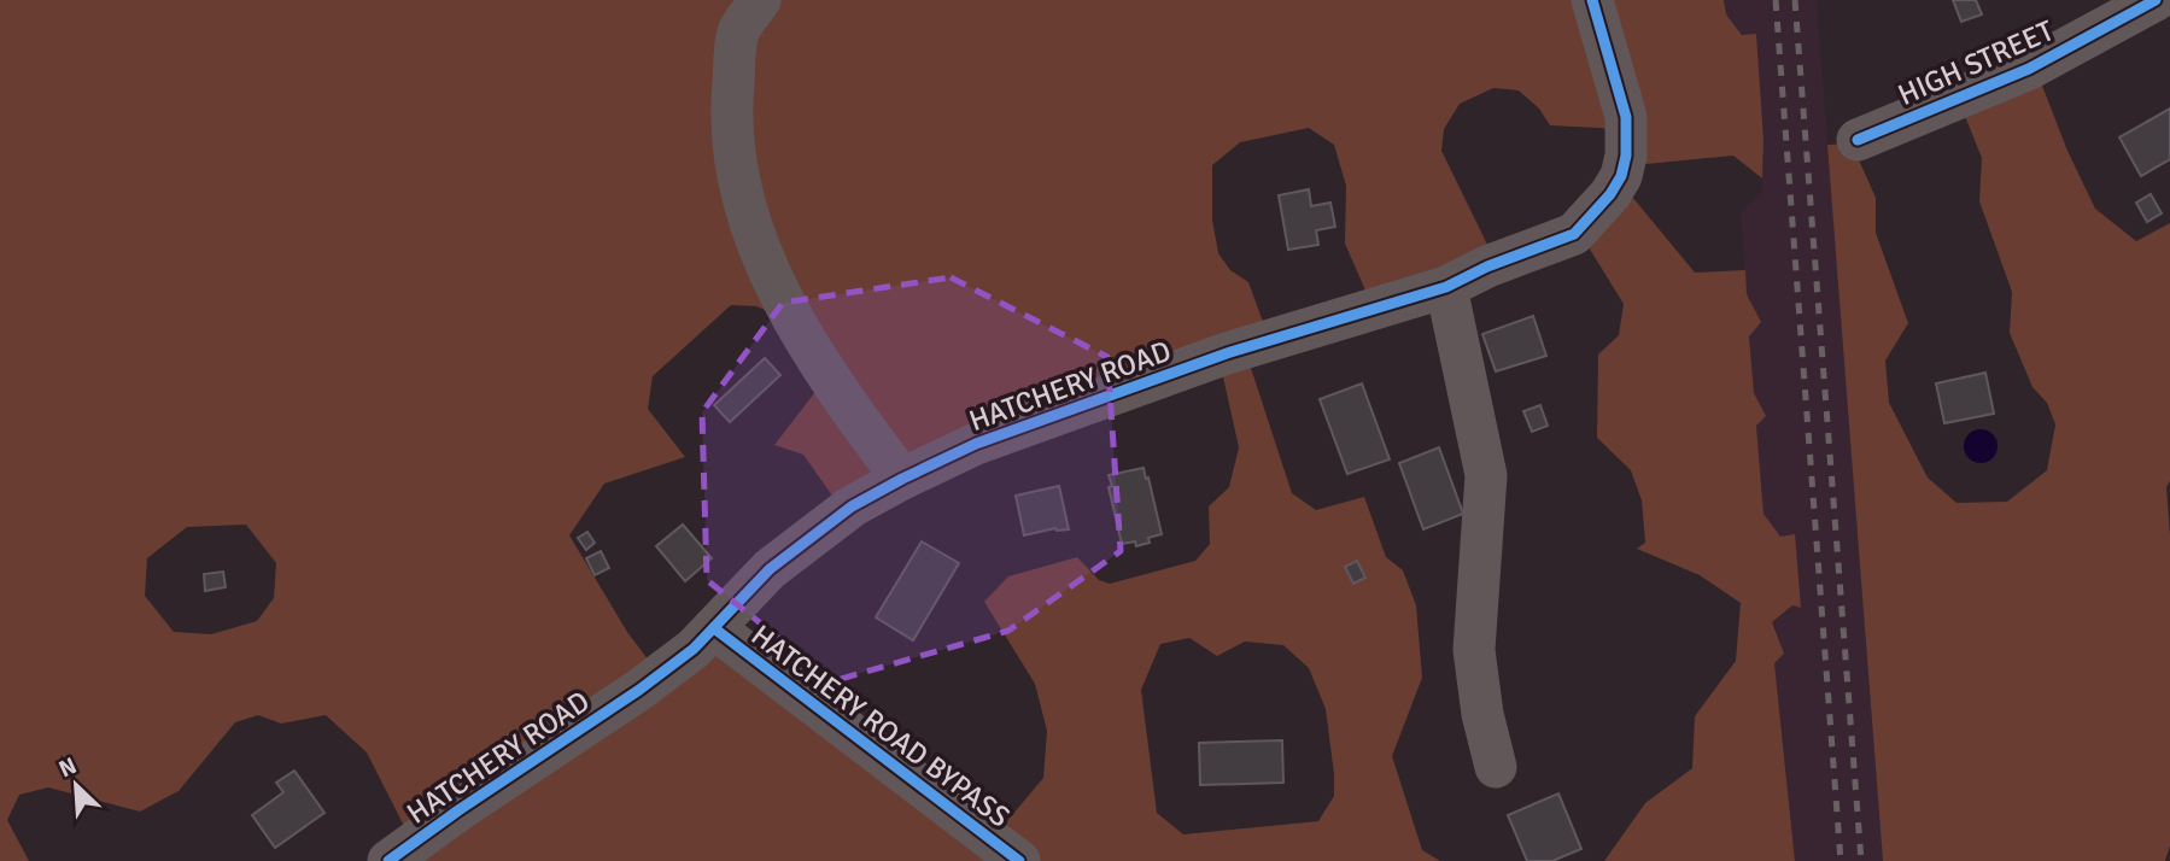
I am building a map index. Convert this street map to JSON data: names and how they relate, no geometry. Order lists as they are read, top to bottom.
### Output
{
  "streets": {
    "street": ["HIGH STREET", "HATCHERY ROAD", "HATCHERY ROAD BYPASS"]
  },
  "crossings": [
    ["HATCHERY ROAD", "HATCHERY ROAD BYPASS"]
  ],
  "north": "top left"
}
